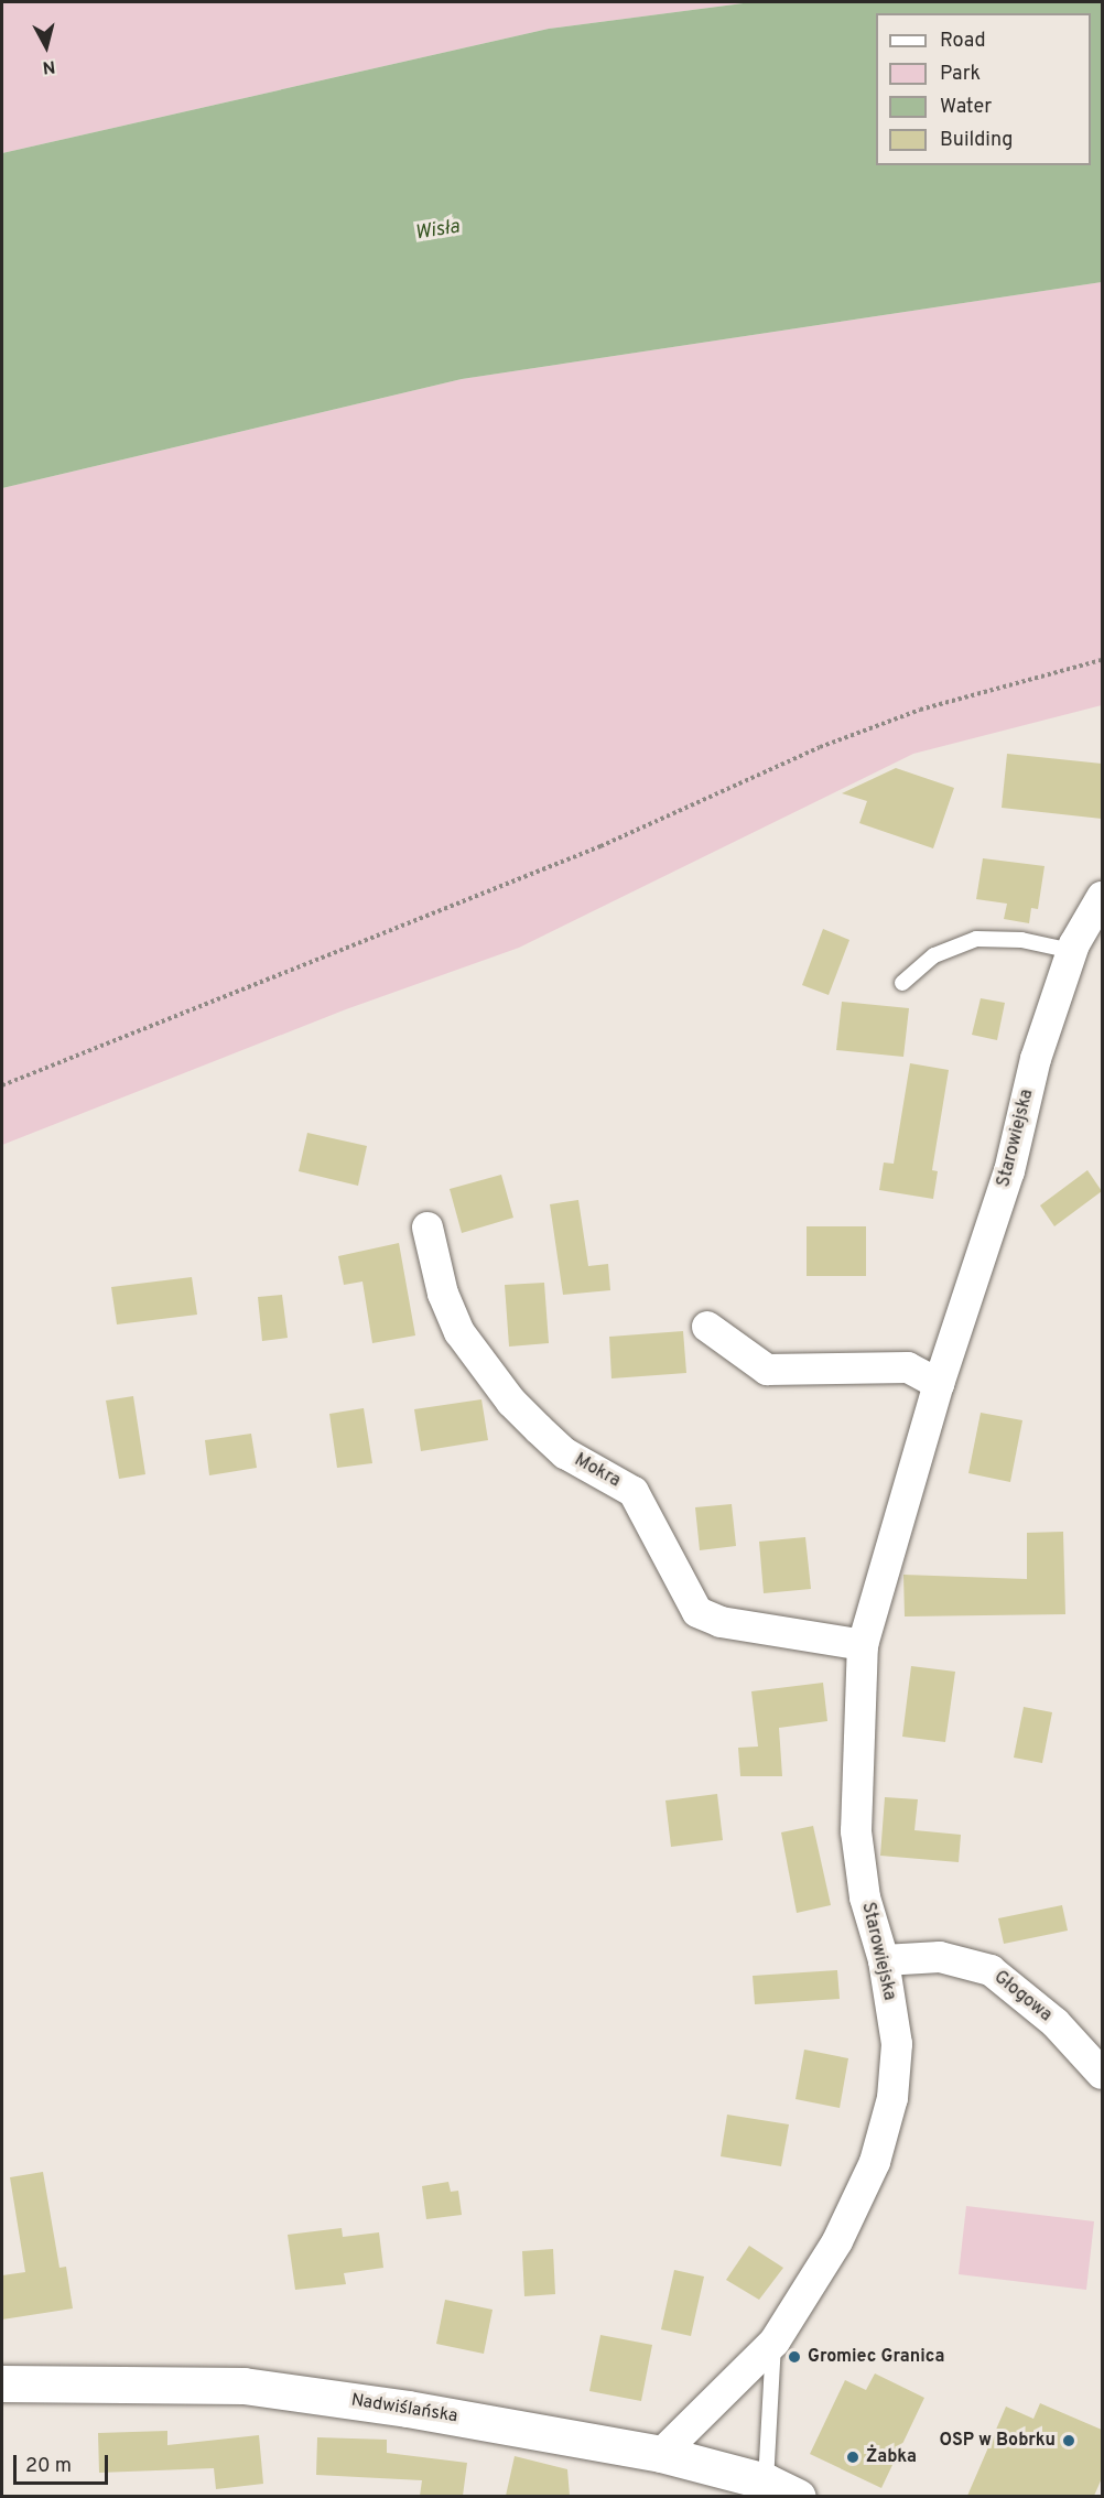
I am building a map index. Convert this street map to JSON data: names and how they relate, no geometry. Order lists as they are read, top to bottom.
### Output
{
  "streets": {
    "street": [
      "Starowiejska",
      "Mokra",
      "Głogowa",
      "Nadwiślańska"
    ]
  },
  "crossings": [
    ["Starowiejska", "Mokra"],
    ["Starowiejska", "Głogowa"],
    ["Starowiejska", "Nadwiślańska"]
  ],
  "water": ["Wisła"],
  "places": ["Gromiec Granica", "OSP w Bobrku", "Żabka"],
  "legend": [
    "Road",
    "Park",
    "Water",
    "Building"
  ],
  "scale_bar": "20 m",
  "north": "bottom"
}
